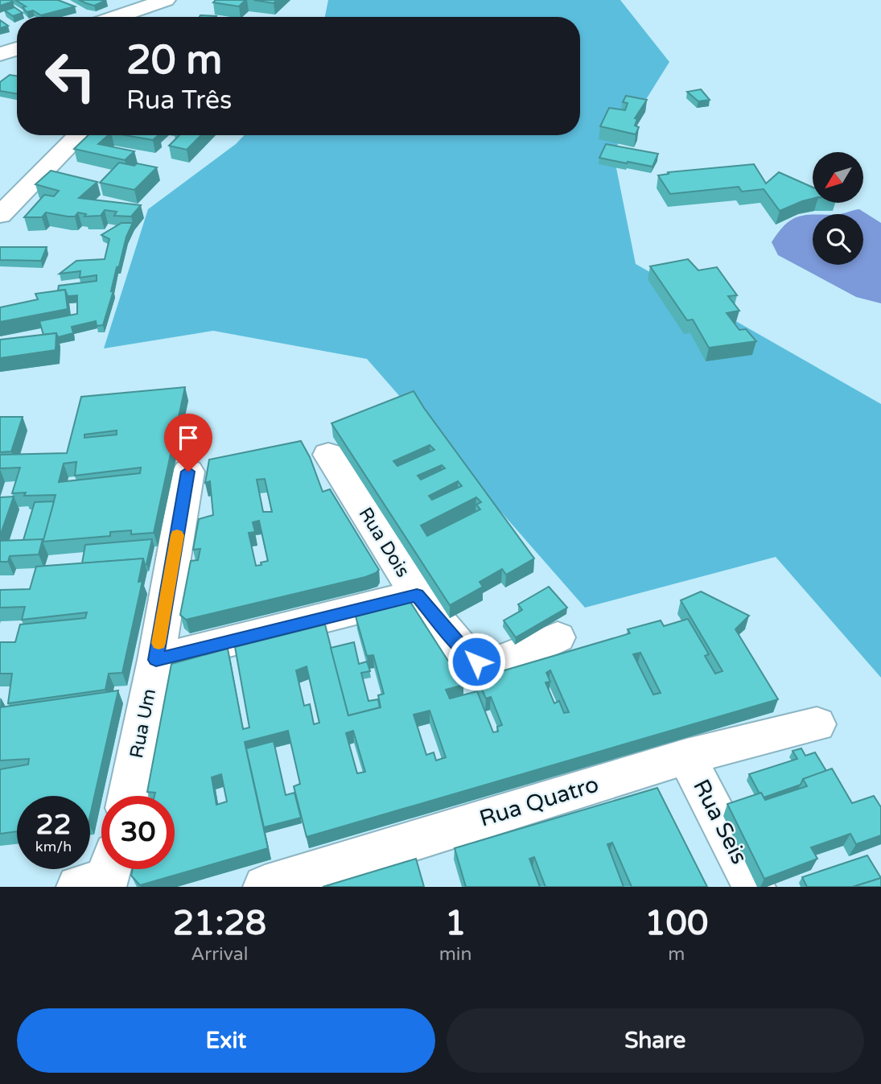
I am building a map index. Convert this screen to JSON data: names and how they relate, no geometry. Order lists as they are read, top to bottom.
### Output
{
  "streets": {
    "street": [
      "Rua Dois",
      "Rua Um",
      "Rua Quatro",
      "Rua Seis"
    ]
  },
  "crossings": [
    ["Rua Quatro", "Rua Seis"]
  ],
  "north": "bottom left",
  "page": {
    "turn": ["20 m", "Rua Três"],
    "speed": "22 km/h",
    "limit": "30",
    "eta": [
      "21:28",
      "Arrival",
      "1",
      "min",
      "100",
      "m"
    ],
    "buttons": ["Exit", "Share"]
  }
}
